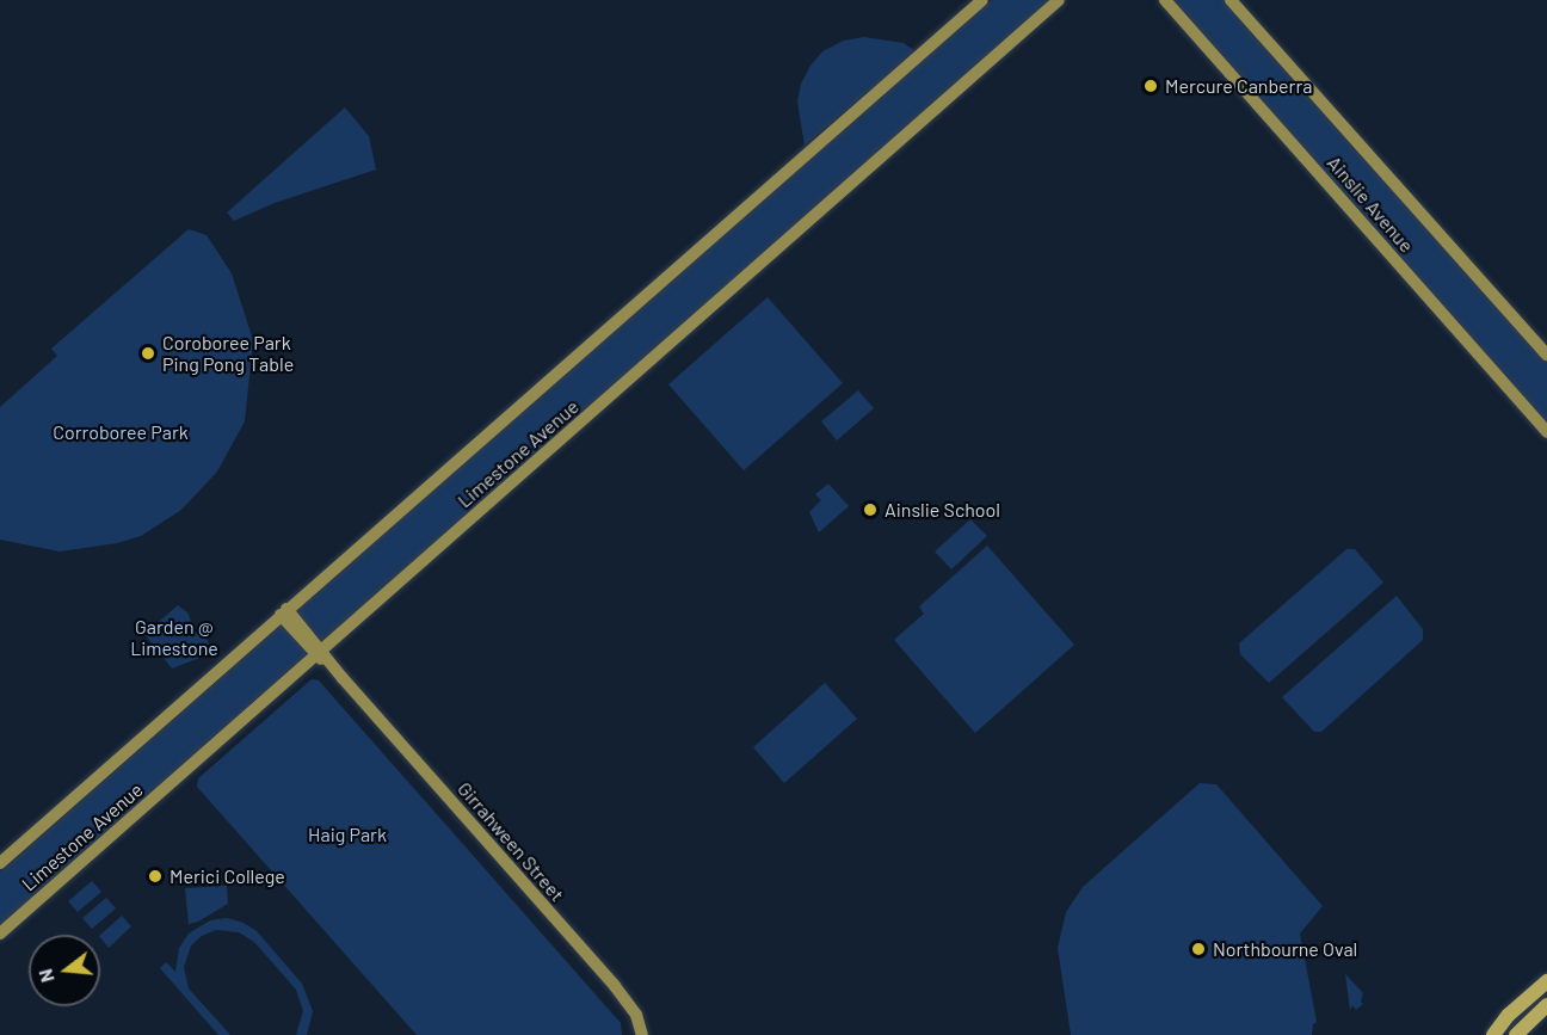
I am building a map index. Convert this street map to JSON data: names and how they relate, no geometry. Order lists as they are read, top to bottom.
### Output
{
  "streets": {
    "main road": ["Ainslie Avenue", "Limestone Avenue", "Girrahween Street"]
  },
  "crossings": [
    ["Limestone Avenue", "Girrahween Street"]
  ],
  "parks": ["Corroboree Park", "Garden @ Limestone", "Haig Park"],
  "places": [
    "Mercure Canberra",
    "Coroboree Park Ping Pong Table",
    "Ainslie School",
    "Merici College",
    "Northbourne Oval"
  ],
  "north": "left"
}
